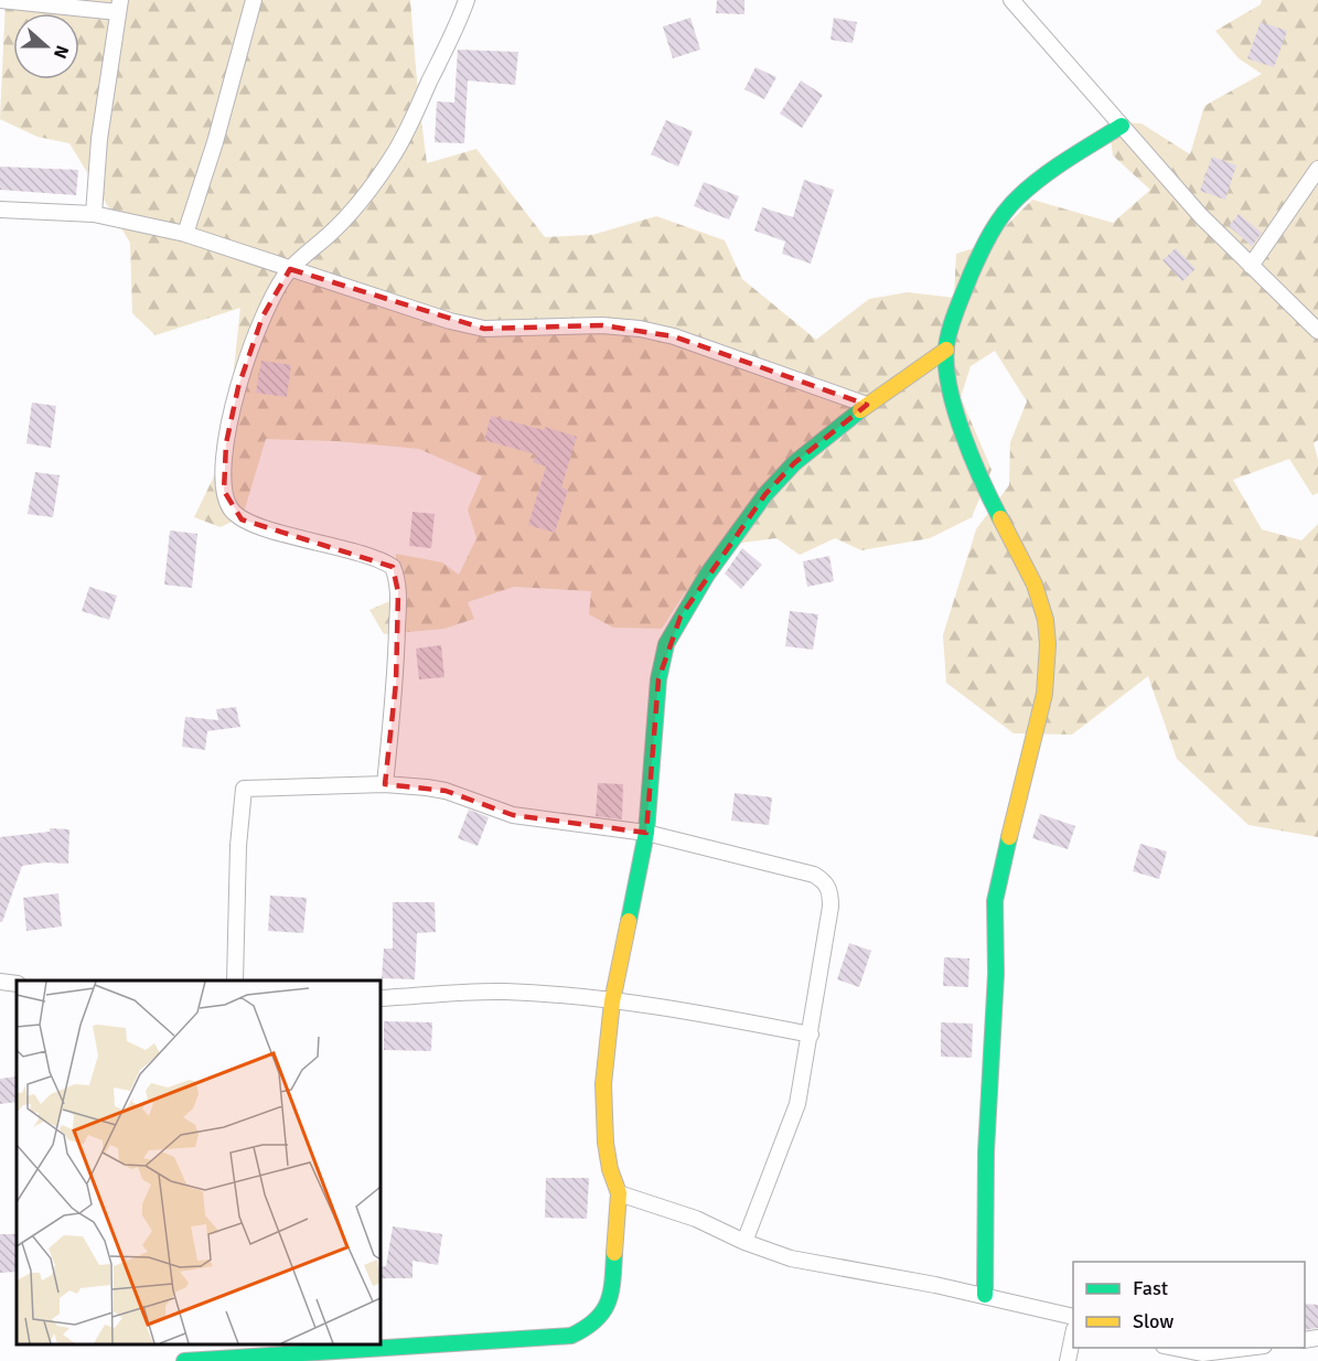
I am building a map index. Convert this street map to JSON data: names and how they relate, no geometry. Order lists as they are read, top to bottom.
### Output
{
  "legend": ["Fast", "Slow"],
  "north": "right"
}
